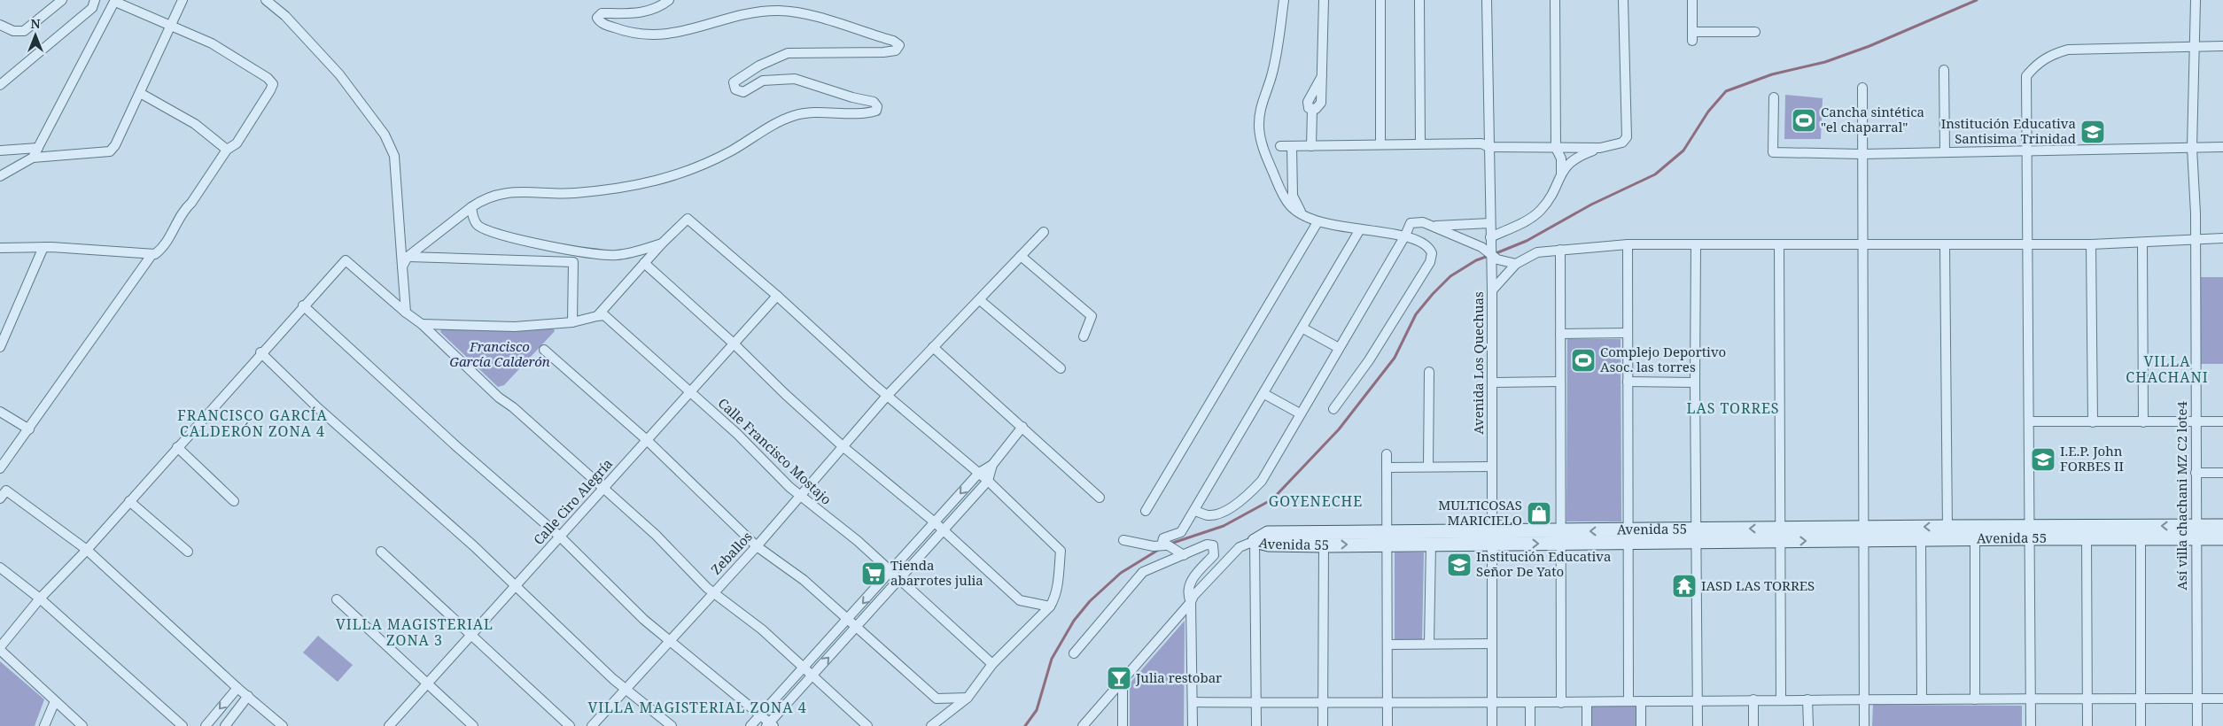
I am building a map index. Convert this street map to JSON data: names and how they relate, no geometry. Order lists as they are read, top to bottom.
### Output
{
  "streets": {
    "street": [
      "Avenida Los Quechuas",
      "Calle Francisco Mostajo",
      "Así villa chachani MZ C2 lote4",
      "Calle Ciro Alegría",
      "Avenida 55",
      "Zeballos"
    ]
  },
  "crossings": [
    ["Avenida Los Quechuas", "Avenida 55"],
    ["Calle Francisco Mostajo", "Calle Ciro Alegría"],
    ["Calle Francisco Mostajo", "Zeballos"],
    ["Así villa chachani MZ C2 lote4", "Avenida 55"]
  ],
  "districts": [
    "VILLA CHACHANI",
    "LAS TORRES",
    "FRANCISCO GARCÍA CALDERÓN ZONA 4",
    "GOYENECHE",
    "VILLA MAGISTERIAL ZONA 3",
    "VILLA MAGISTERIAL ZONA 4"
  ],
  "parks": ["Francisco García Calderón"],
  "places": {
    "sports": ["Cancha sintética \"el chaparral\"", "Complejo Deportivo Asoc. las torres"],
    "school or university": ["Institución Educativa Santisima Trinidad", "I.E.P. John FORBES II", "Institución Educativa Señor De Yato"],
    "shop": ["MULTICOSAS MARICIELO"],
    "supermarket": ["Tienda abarrotes julia"],
    "temple": ["IASD LAS TORRES"],
    "bar": ["Julia restobar"]
  },
  "north": "top"
}
